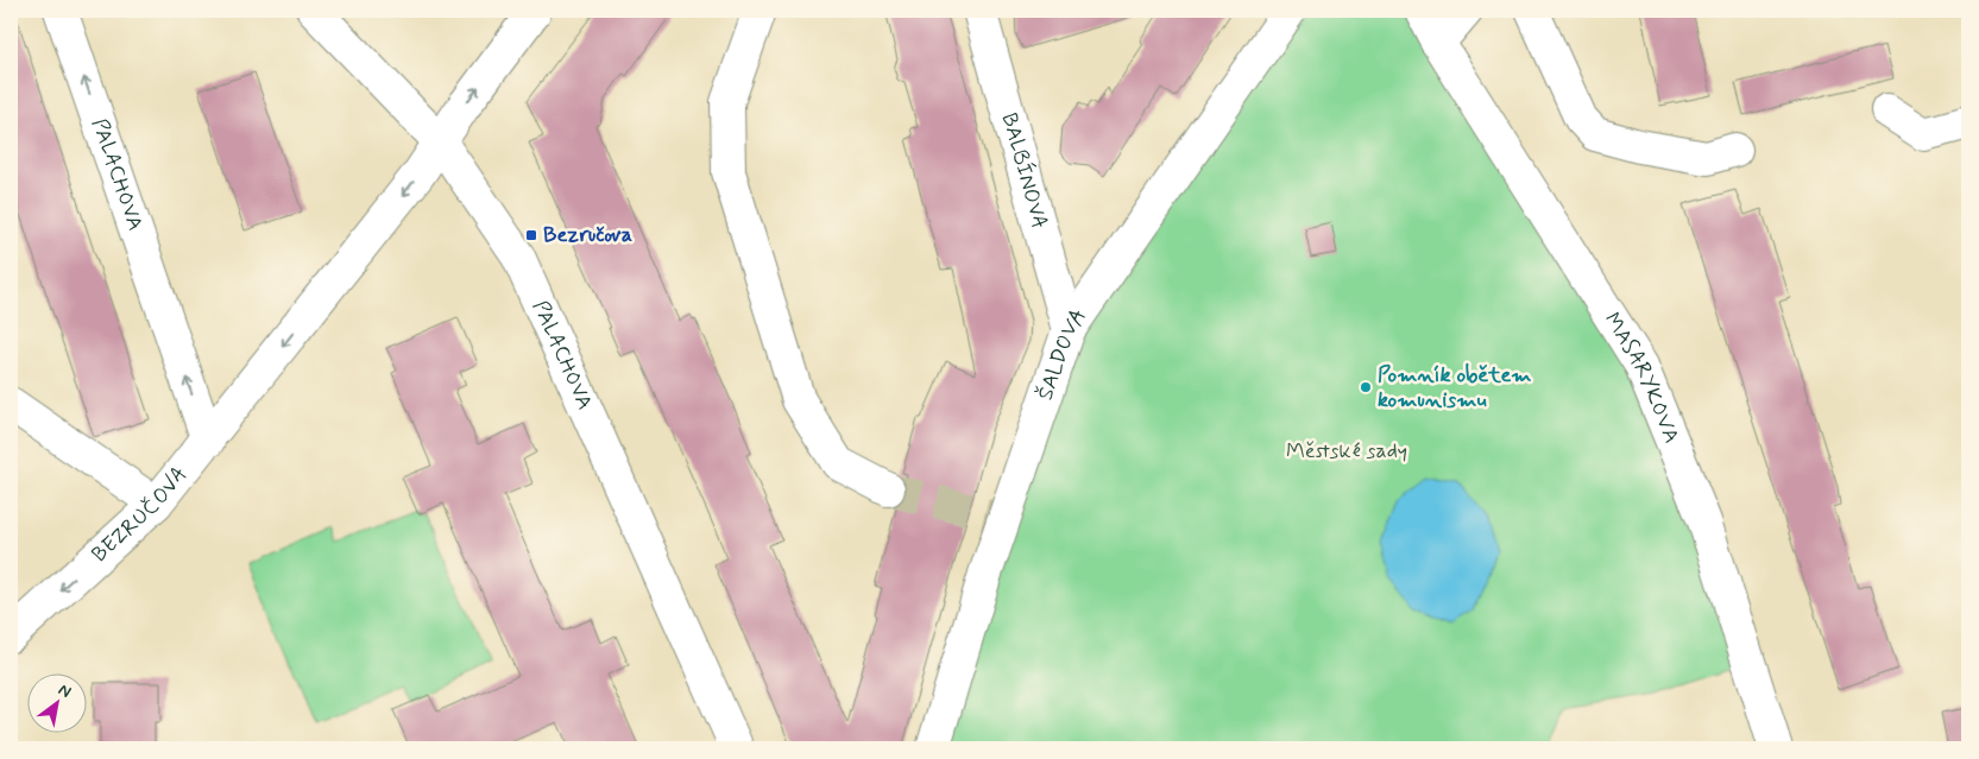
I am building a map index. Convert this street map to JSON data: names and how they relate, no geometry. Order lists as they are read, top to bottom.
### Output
{
  "streets": {
    "street": [
      "BALBÍNOVA",
      "PALACHOVA",
      "ŠALDOVA",
      "MASARYKOVA",
      "BEZRUČOVA"
    ]
  },
  "crossings": [
    ["BALBÍNOVA", "ŠALDOVA"],
    ["PALACHOVA", "BEZRUČOVA"]
  ],
  "parks": ["Městské sady"],
  "places": {
    "transit": ["Bezručova"],
    "other": ["Pomník obětem komunismu"]
  },
  "north": "top right"
}
